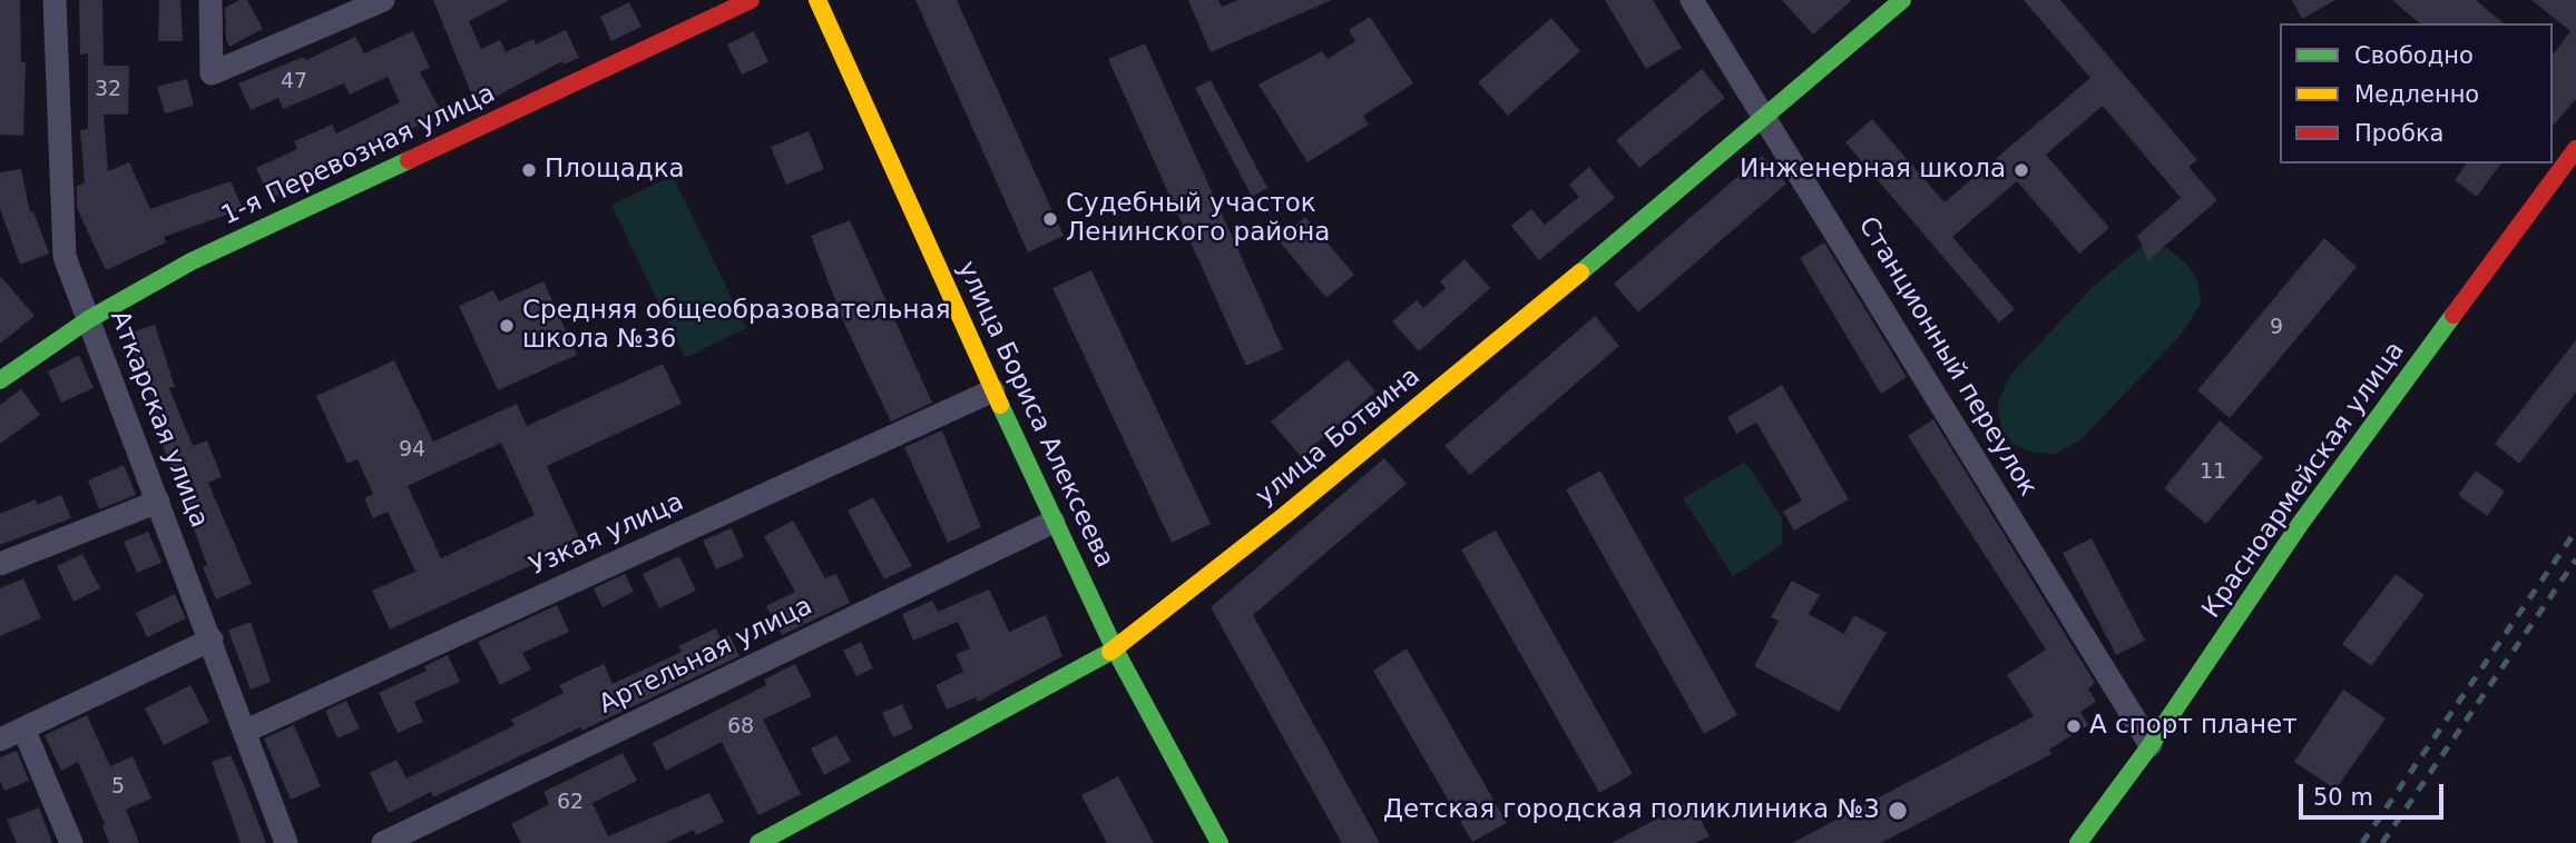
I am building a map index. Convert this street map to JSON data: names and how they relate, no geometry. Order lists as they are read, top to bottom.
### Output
{
  "streets": {
    "street": [
      "1-я Перевозная улица",
      "Станционный переулок",
      "улица Бориса Алексеева",
      "Аткарская улица",
      "улица Ботвина",
      "Красноармейская улица",
      "Узкая улица",
      "Артельная улица"
    ]
  },
  "crossings": [
    ["1-я Перевозная улица", "Аткарская улица"],
    ["Станционный переулок", "улица Ботвина"],
    ["Станционный переулок", "Красноармейская улица"],
    ["улица Бориса Алексеева", "улица Ботвина"],
    ["улица Бориса Алексеева", "Узкая улица"],
    ["улица Бориса Алексеева", "Артельная улица"],
    ["Аткарская улица", "Узкая улица"]
  ],
  "places": [
    "Площадка",
    "Инженерная школа",
    "Судебный участок Ленинского района",
    "Средняя общеобразовательная школа №36",
    "А спорт планет",
    "Детская городская поликлиника №3"
  ],
  "house_numbers": [
    "47",
    "32",
    "9",
    "94",
    "11",
    "68",
    "5",
    "62"
  ],
  "legend": ["Свободно", "Медленно", "Пробка"],
  "scale_bar": "50 m"
}
